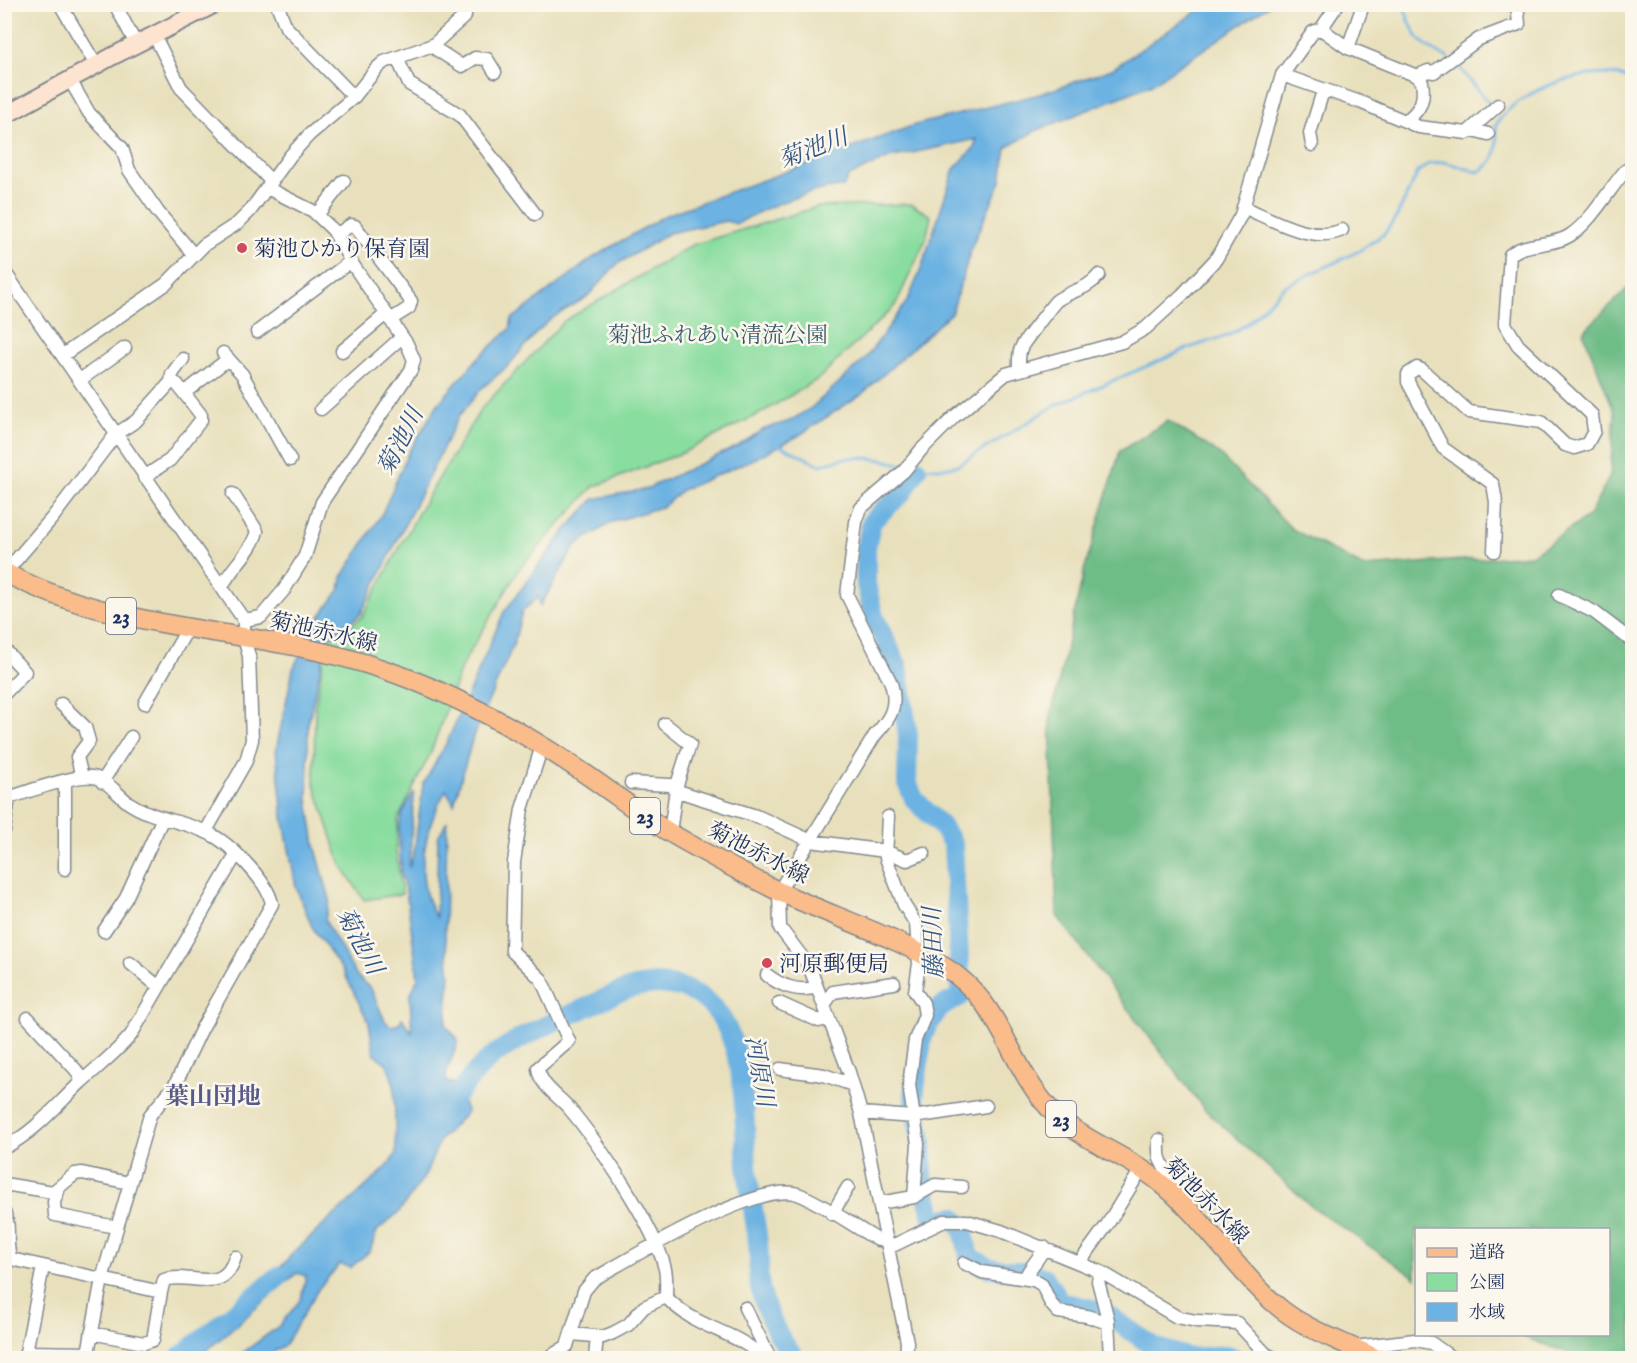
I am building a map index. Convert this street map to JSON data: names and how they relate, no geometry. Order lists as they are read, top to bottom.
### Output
{
  "streets": {
    "main road": ["23", "菊池赤水線"]
  },
  "districts": ["葉山団地"],
  "water": ["菊池川", "藤田川", "河原川"],
  "parks": ["菊池ふれあい清流公園"],
  "places": ["菊池ひかり保育園", "河原郵便局"],
  "legend": ["道路", "公園", "水域"]
}
